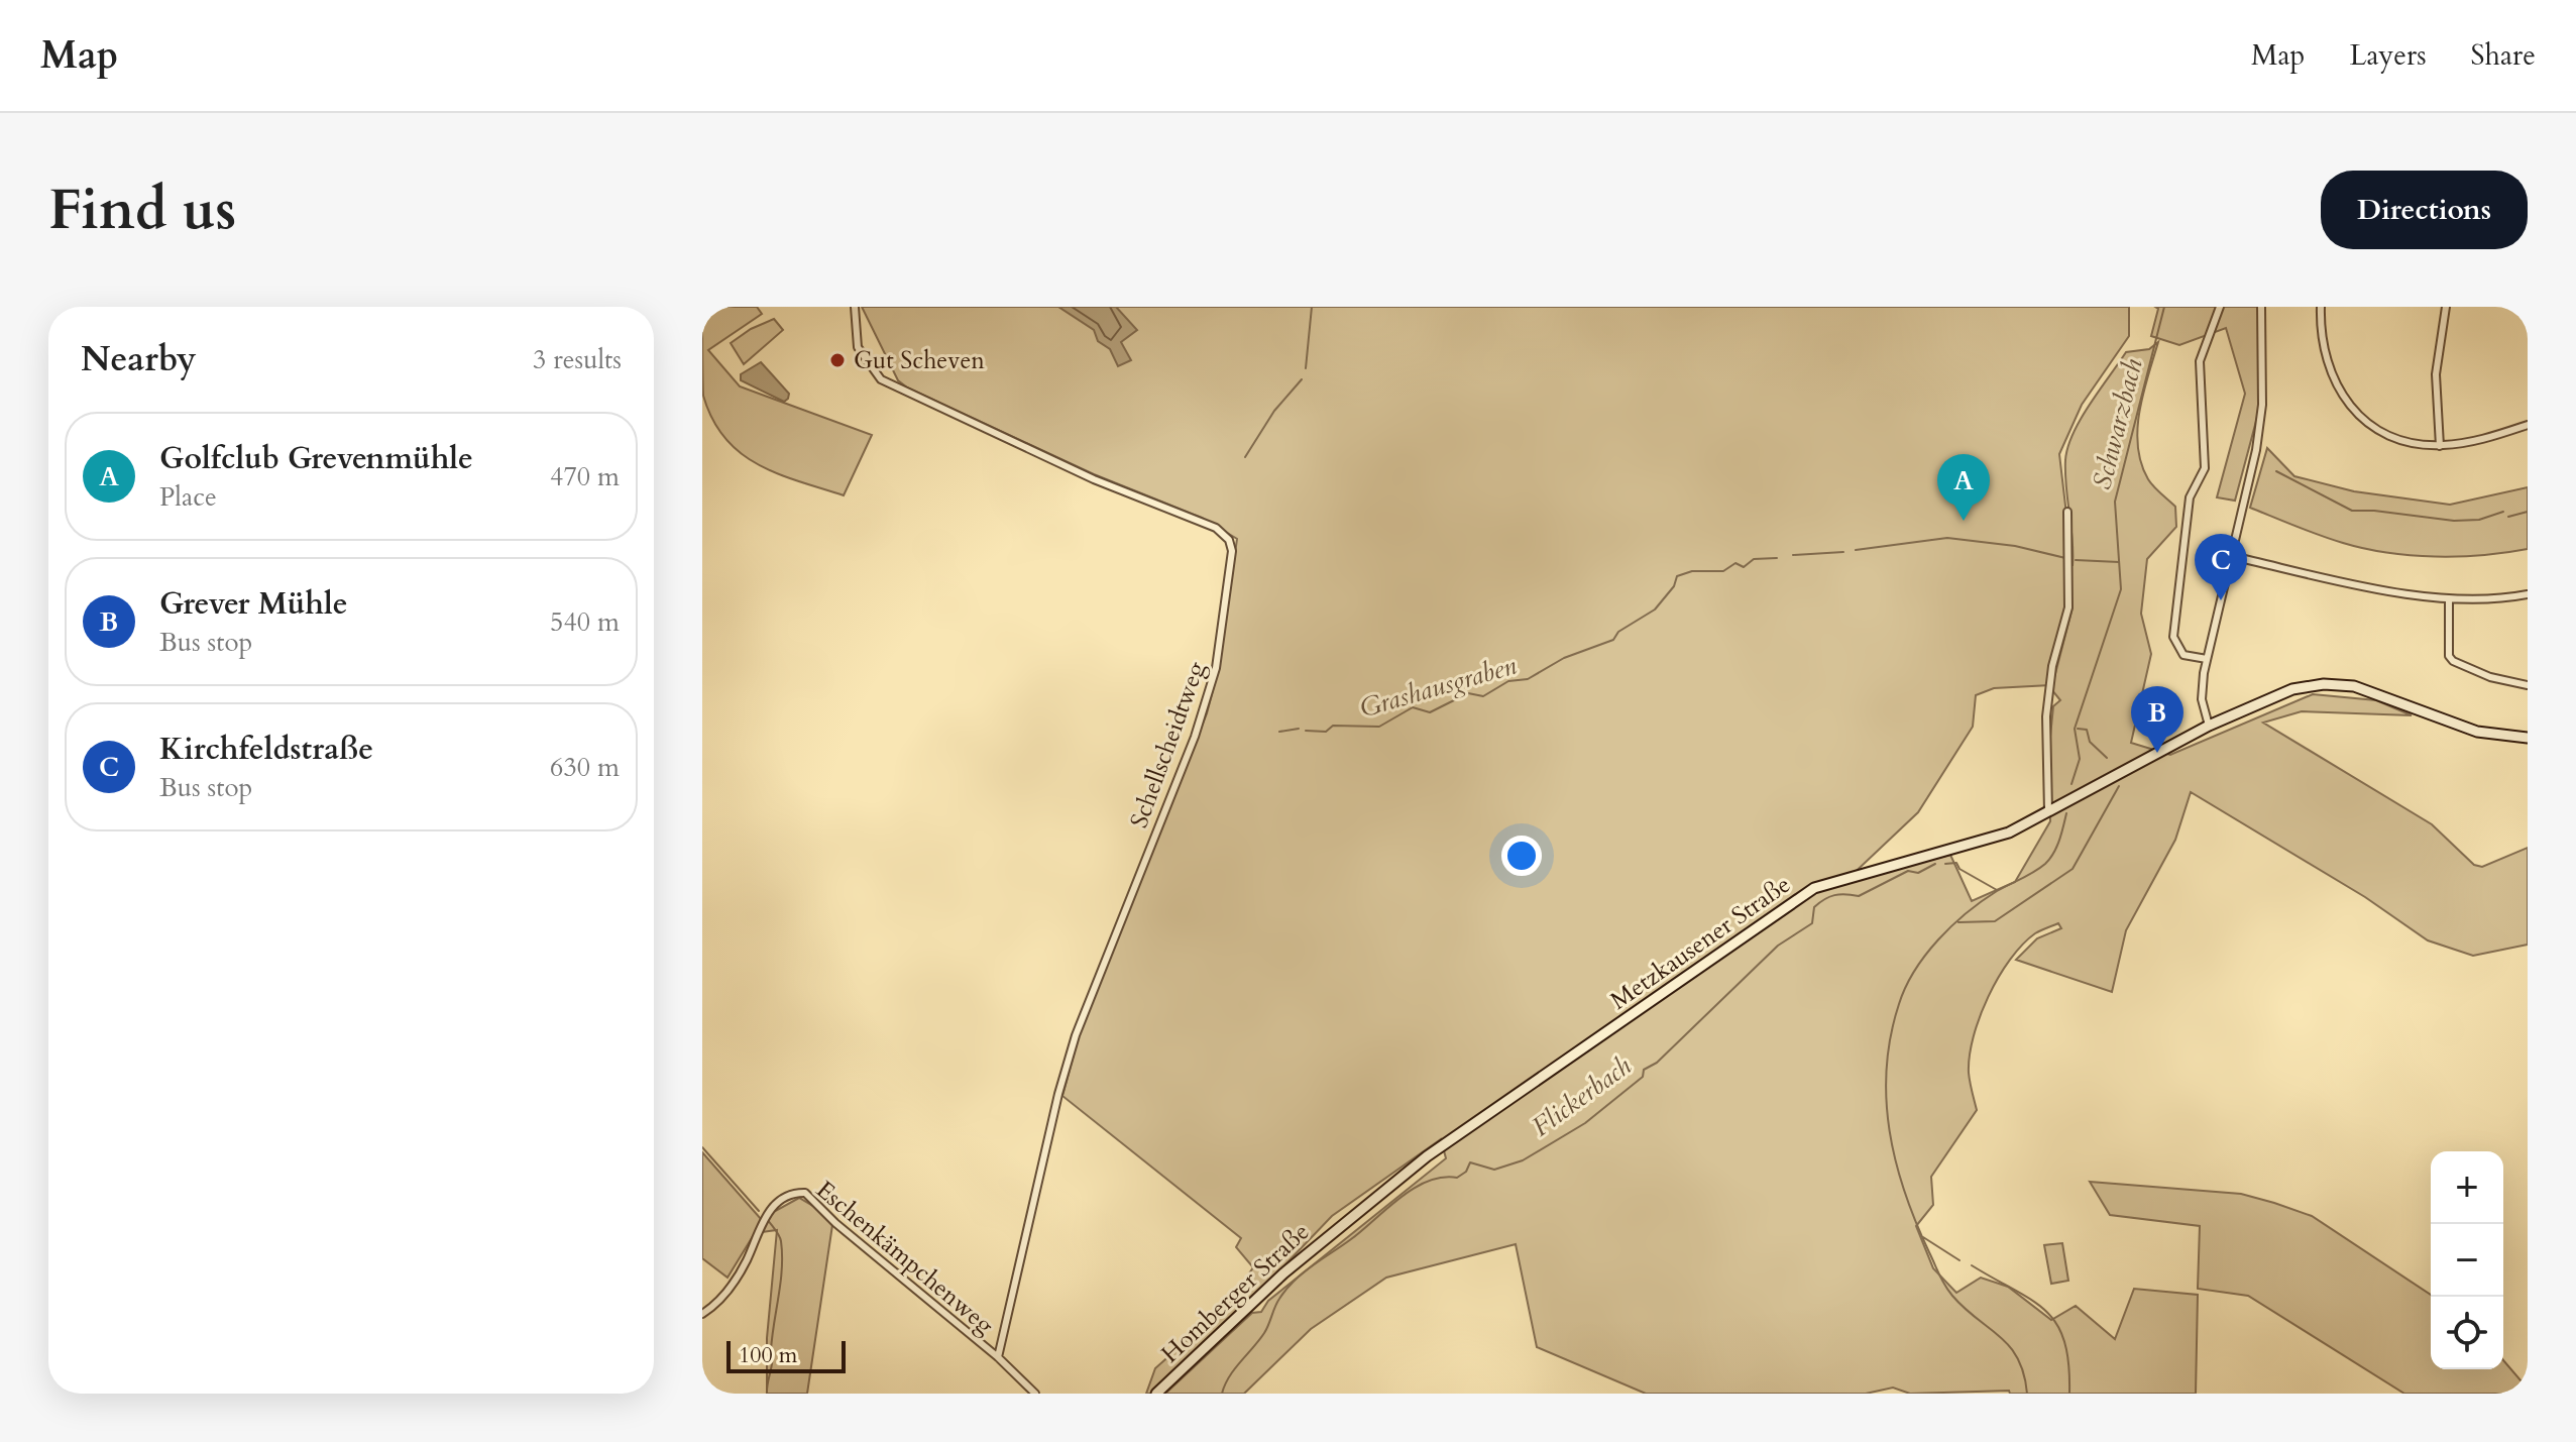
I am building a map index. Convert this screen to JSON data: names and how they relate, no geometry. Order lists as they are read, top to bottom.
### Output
{
  "streets": {
    "main road": ["Metzkausener Straße", "Homberger Straße"],
    "street": ["Schellscheidtweg", "Eschenkämpchenweg"]
  },
  "crossings": [
    ["Schellscheidtweg", "Eschenkämpchenweg"],
    ["Metzkausener Straße", "Homberger Straße"]
  ],
  "water": ["Schwarzbach", "Grashausgraben", "Flickerbach"],
  "places": ["Gut Scheven"],
  "scale_bar": "100 m",
  "page": {
    "header": "Map",
    "nav": ["Map", "Layers", "Share"],
    "buttons": "Directions",
    "title": "Find us",
    "heading": ["Nearby", "3 results"],
    "list": [
      {
        "mark": "A",
        "name": "Golfclub Grevenmühle",
        "note": "Place",
        "value": "470 m"
      },
      {
        "mark": "B",
        "name": "Grever Mühle",
        "note": "Bus stop",
        "value": "540 m"
      },
      {
        "mark": "C",
        "name": "Kirchfeldstraße",
        "note": "Bus stop",
        "value": "630 m"
      }
    ],
    "pins": ["A", "C", "B"],
    "map_buttons": ["+", "−"],
    "scale": "100 m"
  }
}
